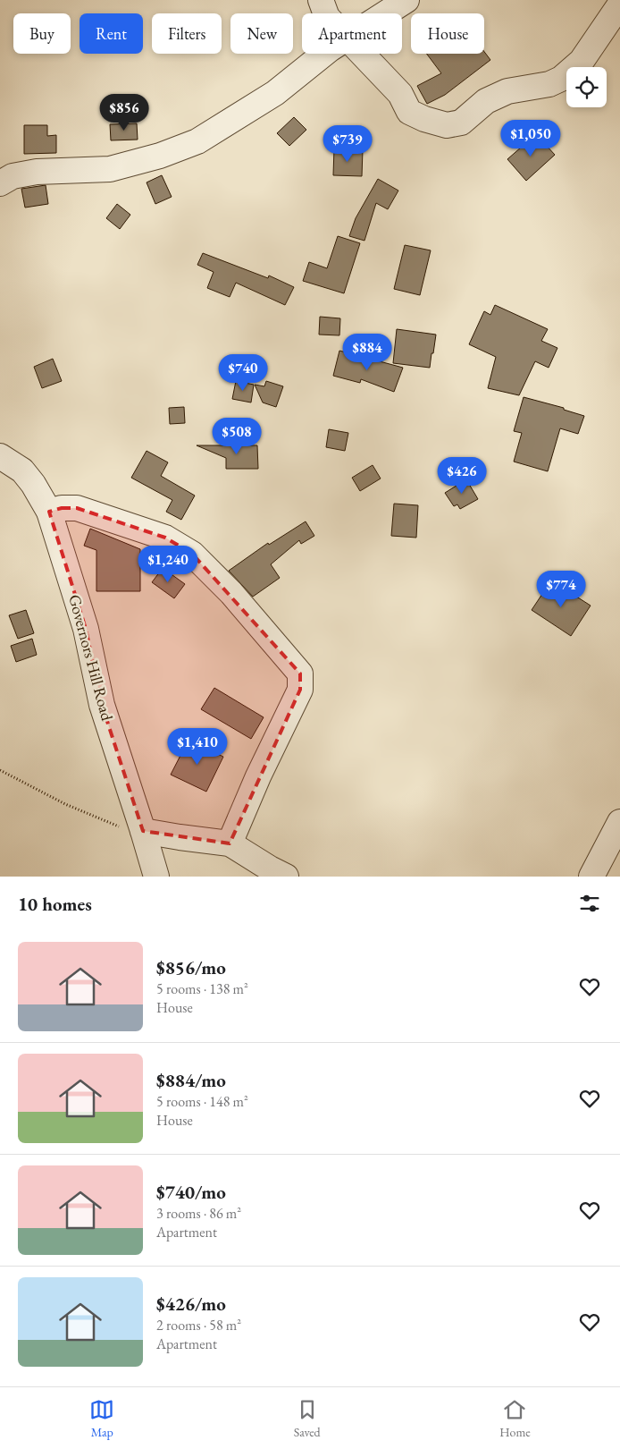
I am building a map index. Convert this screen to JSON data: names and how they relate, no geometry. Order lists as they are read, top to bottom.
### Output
{
  "streets": {
    "street": ["Governors Hill Road"]
  },
  "page": {
    "chip": [
      "Buy",
      "Rent",
      "Filters",
      "New",
      "Apartment",
      "House"
    ],
    "price": [
      "$856",
      "$1,050",
      "$739",
      "$884",
      "$740",
      "$508",
      "$426",
      "$1,240",
      "$774",
      "$1,410"
    ],
    "heading": "10 homes",
    "list": [
      {
        "name": "$856/mo",
        "note": "5 rooms · 138 m² · House"
      },
      {
        "name": "$884/mo",
        "note": "5 rooms · 148 m² · House"
      },
      {
        "name": "$740/mo",
        "note": "3 rooms · 86 m² · Apartment"
      },
      {
        "name": "$426/mo",
        "note": "2 rooms · 58 m² · Apartment"
      }
    ],
    "tabs": ["Map", "Saved", "Home"]
  }
}
